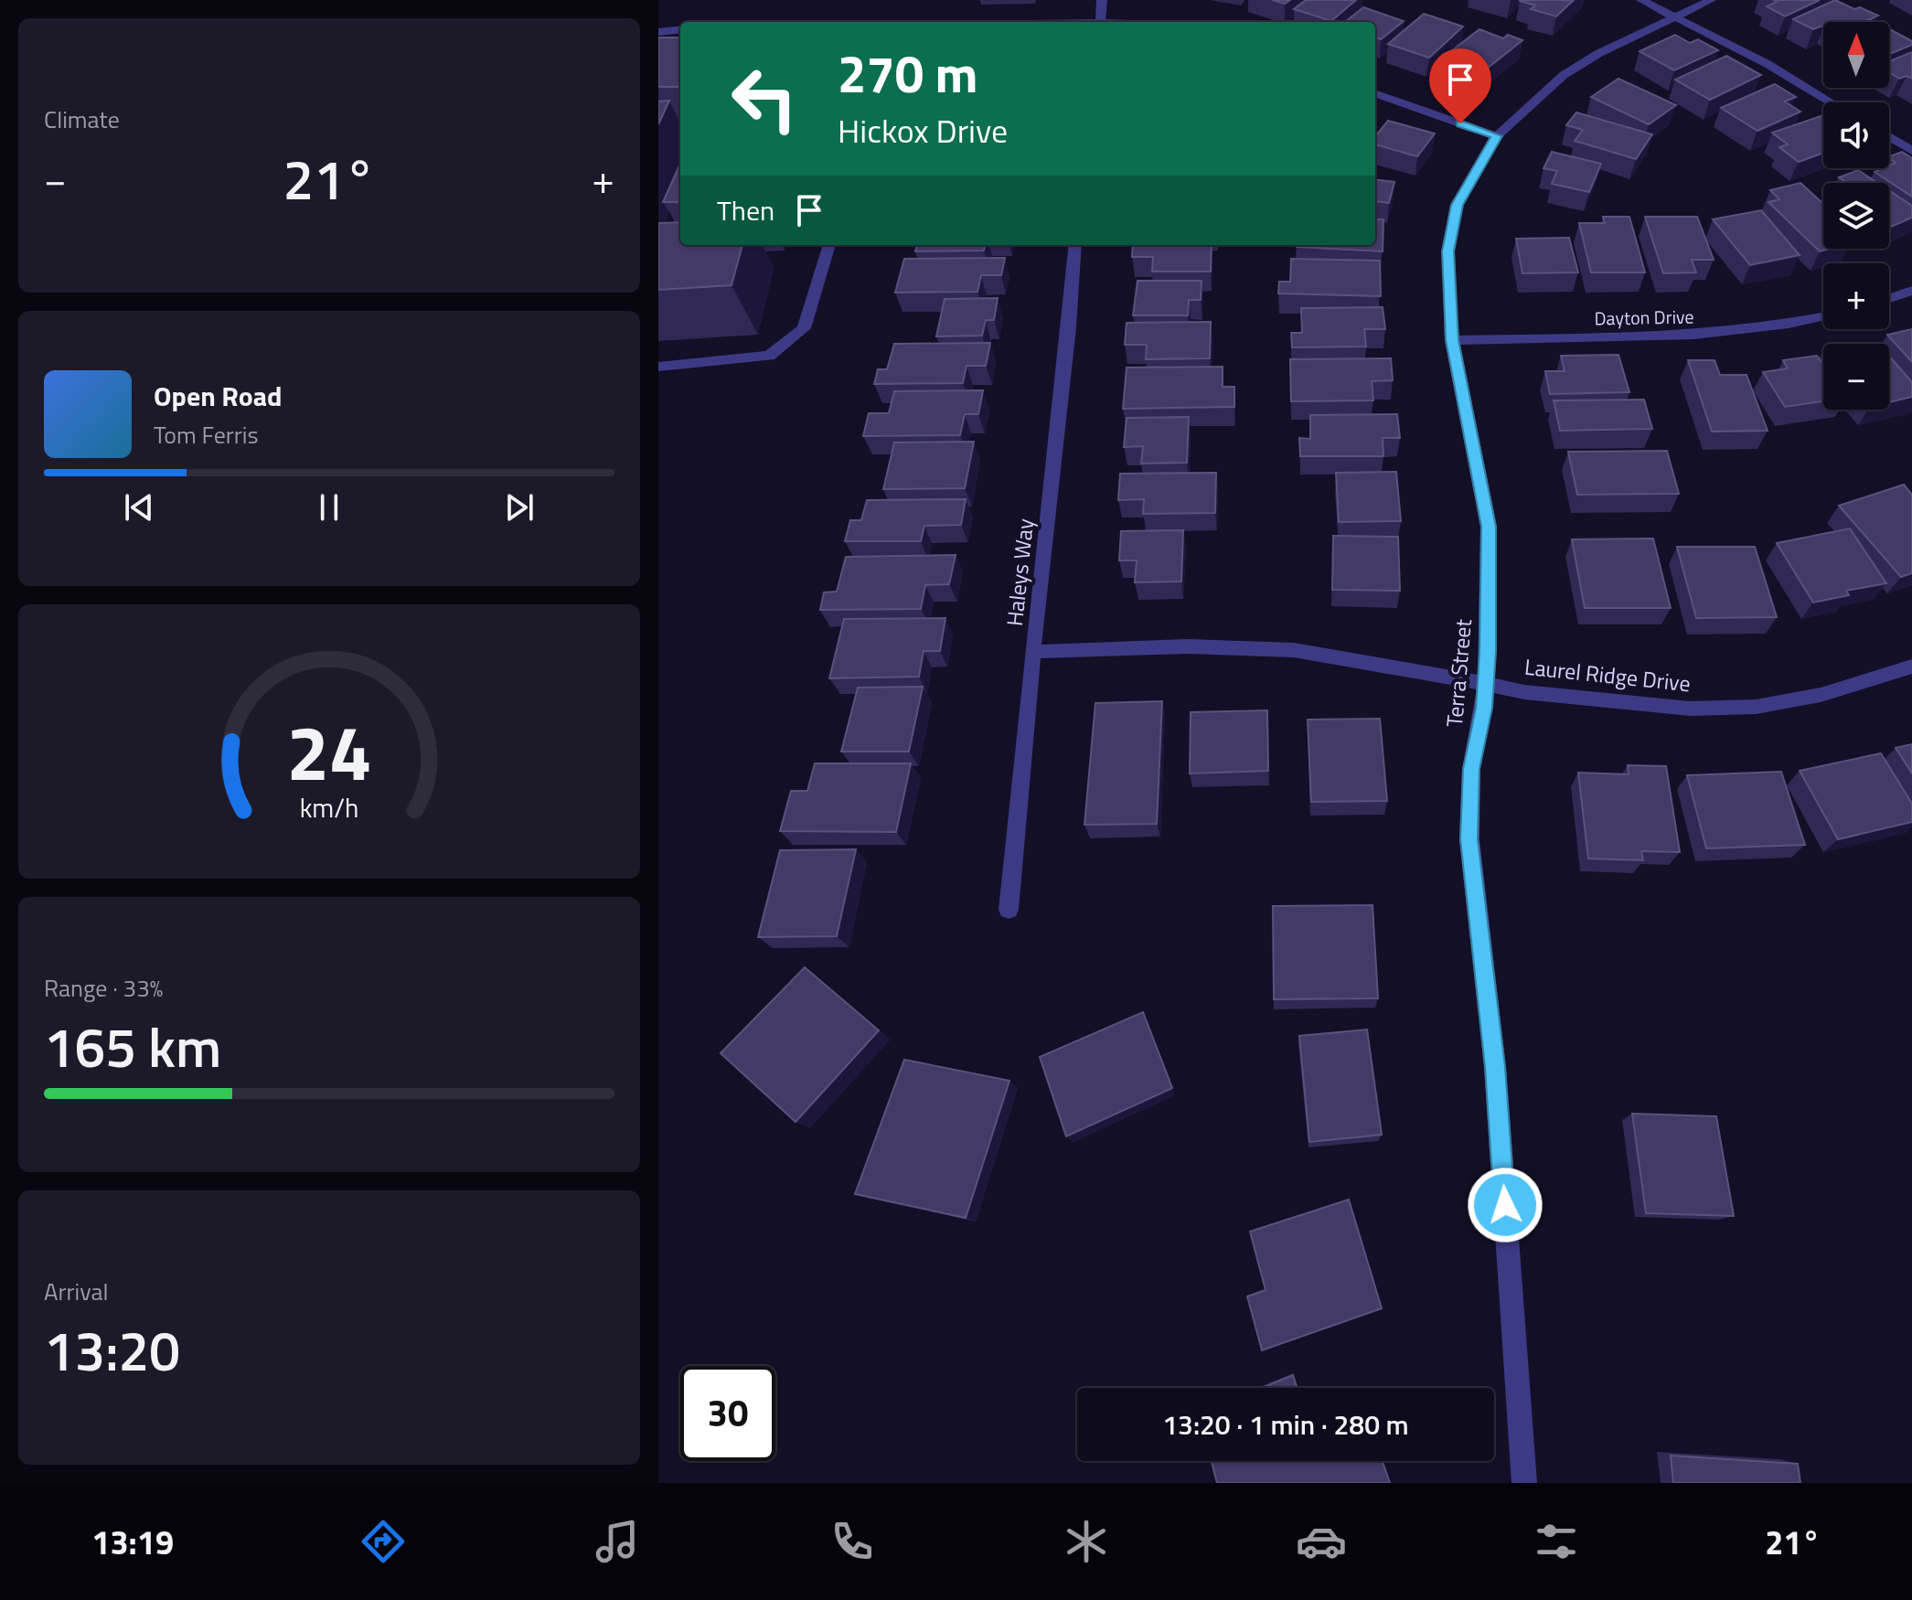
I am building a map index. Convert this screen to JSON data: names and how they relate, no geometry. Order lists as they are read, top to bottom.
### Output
{
  "streets": {
    "street": [
      "Dayton Drive",
      "Haleys Way",
      "Terra Street",
      "Laurel Ridge Drive"
    ]
  },
  "crossings": [
    ["Dayton Drive", "Terra Street"],
    ["Haleys Way", "Laurel Ridge Drive"],
    ["Terra Street", "Laurel Ridge Drive"]
  ],
  "north": "top",
  "page": {
    "tile": [
      "Climate",
      ["Range · 33%", "165 km"],
      ["Arrival", "13:20"]
    ],
    "map_buttons": ["+", "−"],
    "turn": ["270 m", "Hickox Drive"],
    "heat": ["−", "21°", "+"],
    "then": "Then",
    "song": ["Open Road", "Tom Ferris"],
    "limit": "30",
    "trip": "13:20 · 1 min · 280 m",
    "tabs": ["13:19", "21°"],
    "gauge": ["24", "km/h"]
  }
}
